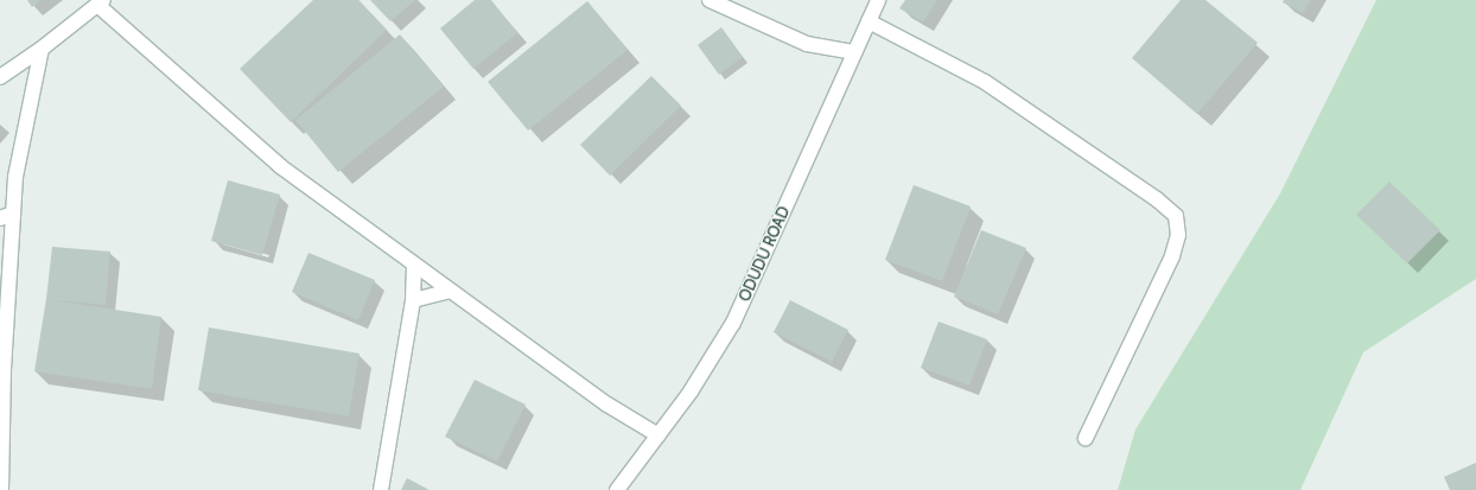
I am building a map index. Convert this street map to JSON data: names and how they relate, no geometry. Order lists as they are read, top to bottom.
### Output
{
  "streets": {
    "street": ["ODUDU ROAD"]
  }
}
